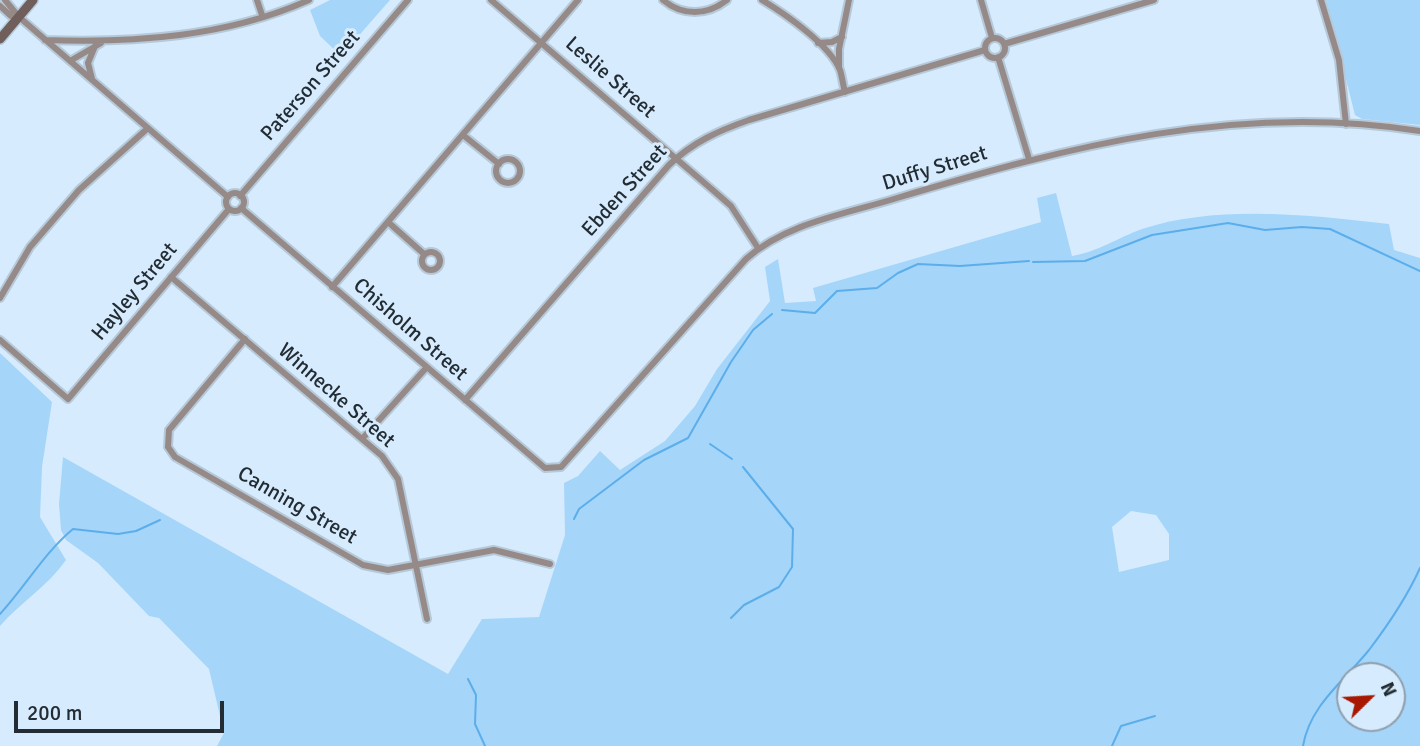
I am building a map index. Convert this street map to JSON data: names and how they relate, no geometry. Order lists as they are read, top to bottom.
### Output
{
  "streets": {
    "street": [
      "Leslie Street",
      "Paterson Street",
      "Duffy Street",
      "Ebden Street",
      "Hayley Street",
      "Chisholm Street",
      "Winnecke Street",
      "Canning Street"
    ]
  },
  "crossings": [
    ["Leslie Street", "Duffy Street"],
    ["Leslie Street", "Ebden Street"],
    ["Paterson Street", "Hayley Street"],
    ["Paterson Street", "Chisholm Street"],
    ["Duffy Street", "Chisholm Street"],
    ["Ebden Street", "Chisholm Street"],
    ["Hayley Street", "Chisholm Street"],
    ["Hayley Street", "Winnecke Street"],
    ["Winnecke Street", "Canning Street"]
  ],
  "scale_bar": "200 m",
  "north": "top right"
}
